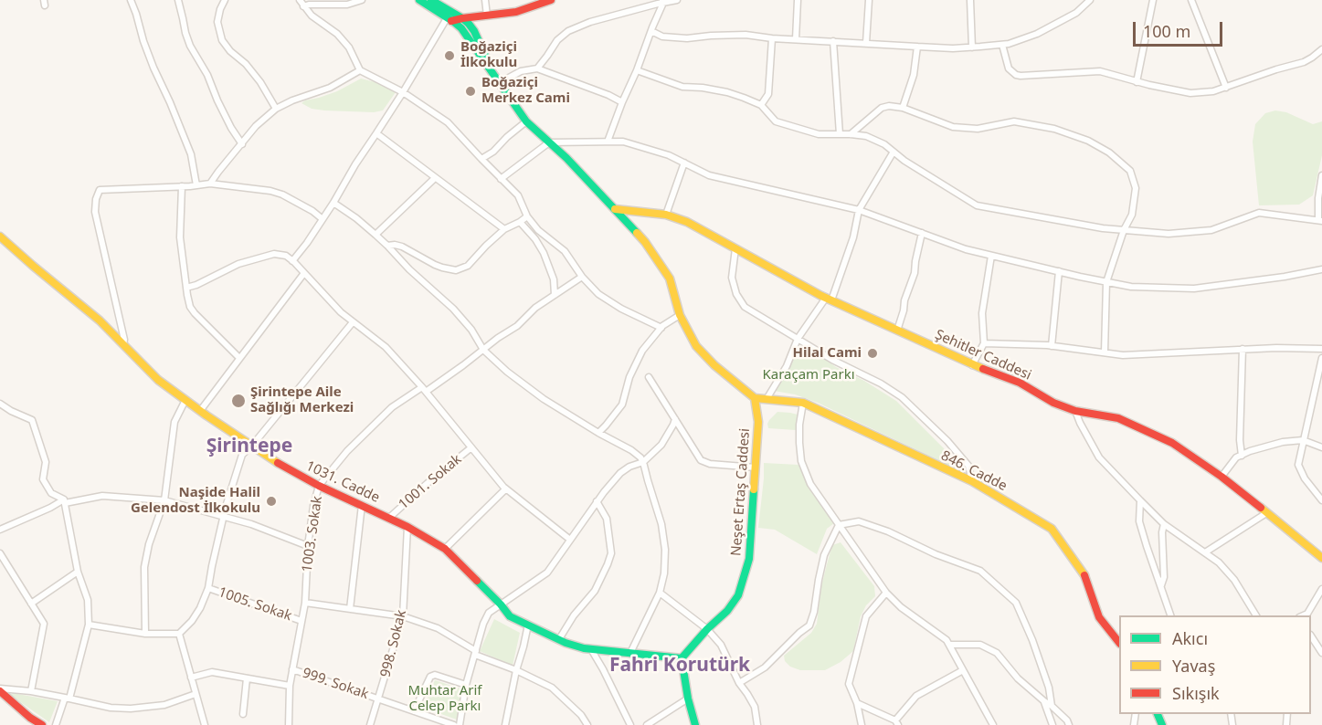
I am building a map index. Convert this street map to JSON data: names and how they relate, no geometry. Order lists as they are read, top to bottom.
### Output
{
  "streets": {
    "street": [
      "Şehitler Caddesi",
      "846. Cadde",
      "1031. Cadde",
      "1001. Sokak",
      "Neşet Ertaş Caddesi",
      "1003. Sokak",
      "1005. Sokak",
      "998. Sokak",
      "999. Sokak"
    ]
  },
  "crossings": [
    ["846. Cadde", "Neşet Ertaş Caddesi"],
    ["1031. Cadde", "1001. Sokak"],
    ["1031. Cadde", "Neşet Ertaş Caddesi"],
    ["1031. Cadde", "1003. Sokak"],
    ["1031. Cadde", "998. Sokak"],
    ["1003. Sokak", "1005. Sokak"],
    ["1003. Sokak", "999. Sokak"],
    ["998. Sokak", "999. Sokak"]
  ],
  "districts": ["Şirintepe", "Fahri Korutürk"],
  "parks": ["Karaçam Parkı", "Muhtar Arif Celep Parkı"],
  "places": [
    "Boğaziçi İlkokulu",
    "Boğaziçi Merkez Cami",
    "Hilal Cami",
    "Şirintepe Aile Sağlığı Merkezi",
    "Naşide Halil Gelendost İlkokulu"
  ],
  "legend": ["Akıcı", "Yavaş", "Sıkışık"],
  "scale_bar": "100 m"
}
